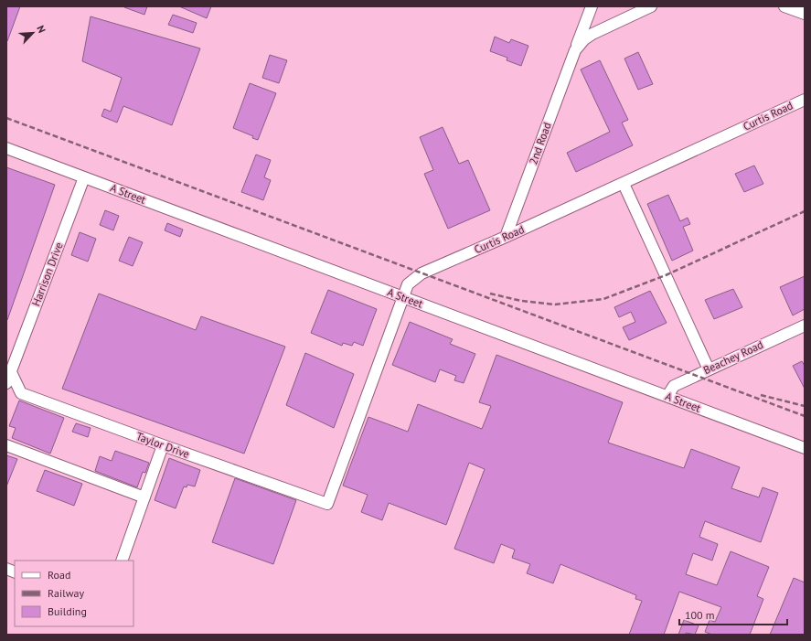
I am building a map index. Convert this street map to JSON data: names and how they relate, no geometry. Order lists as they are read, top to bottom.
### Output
{
  "streets": {
    "street": [
      "Curtis Road",
      "2nd Road",
      "A Street",
      "Harrison Drive",
      "Beachey Road",
      "Taylor Drive"
    ]
  },
  "crossings": [
    ["Curtis Road", "2nd Road"],
    ["Curtis Road", "A Street"],
    ["Curtis Road", "Taylor Drive"],
    ["A Street", "Harrison Drive"],
    ["A Street", "Beachey Road"],
    ["Harrison Drive", "Taylor Drive"]
  ],
  "legend": ["Road", "Railway", "Building"],
  "scale_bar": "100 m",
  "north": "top right"
}
